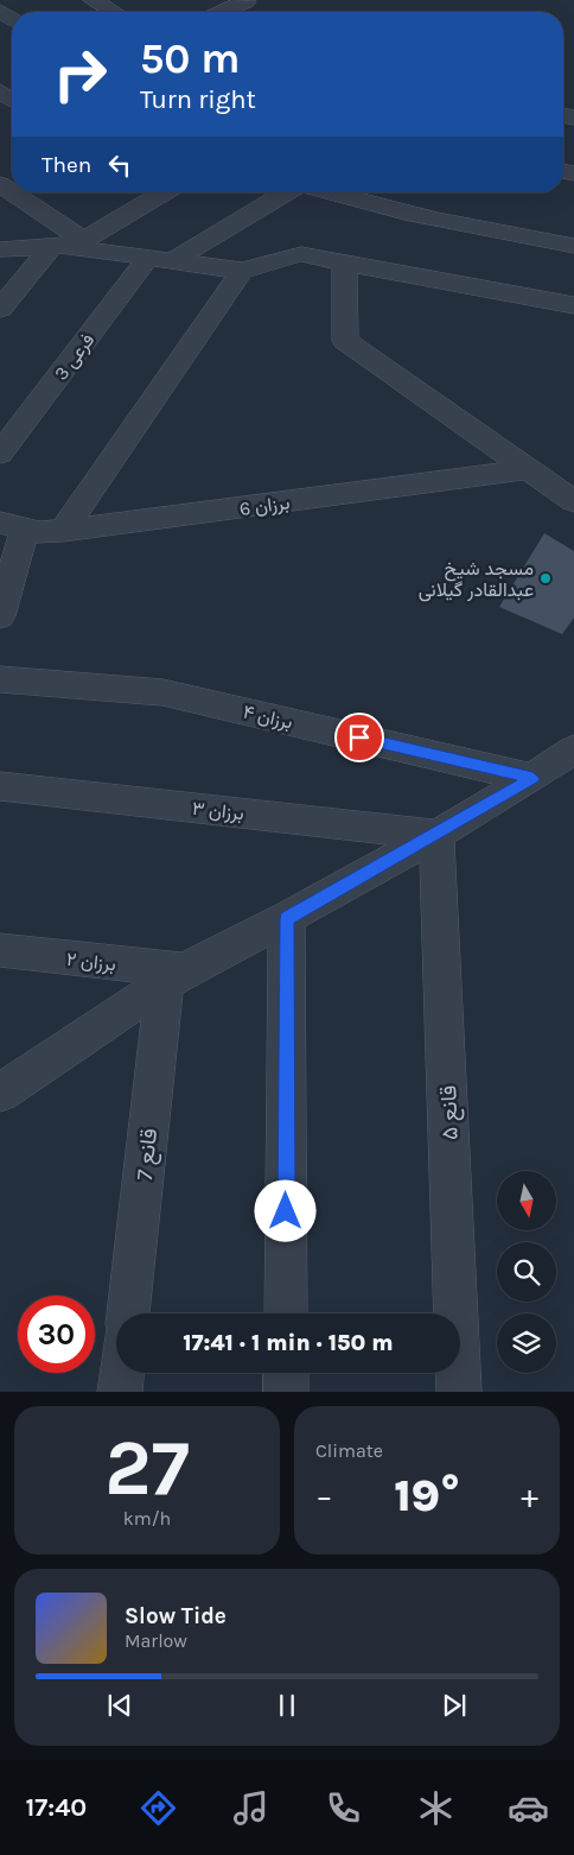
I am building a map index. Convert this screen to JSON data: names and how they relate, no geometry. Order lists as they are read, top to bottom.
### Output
{
  "streets": {
    "street": [
      "فرعی 3",
      "برزان 6",
      "برزان ۴",
      "برزان ۳",
      "برزان ۲",
      "قانع ۵",
      "قانع 7"
    ]
  },
  "crossings": [
    ["برزان ۳", "قانع ۵"],
    ["برزان ۲", "قانع 7"]
  ],
  "places": ["مسجد شیخ عبدالقادر گیلانی"],
  "north": "bottom",
  "page": {
    "turn": ["50 m", "Turn right"],
    "then": "Then",
    "limit": "30",
    "trip": "17:41 · 1 min · 150 m",
    "tile": [
      ["27", "km/h"],
      "Climate"
    ],
    "heat": ["−", "19°", "+"],
    "song": ["Slow Tide", "Marlow"],
    "tabs": "17:40"
  }
}
